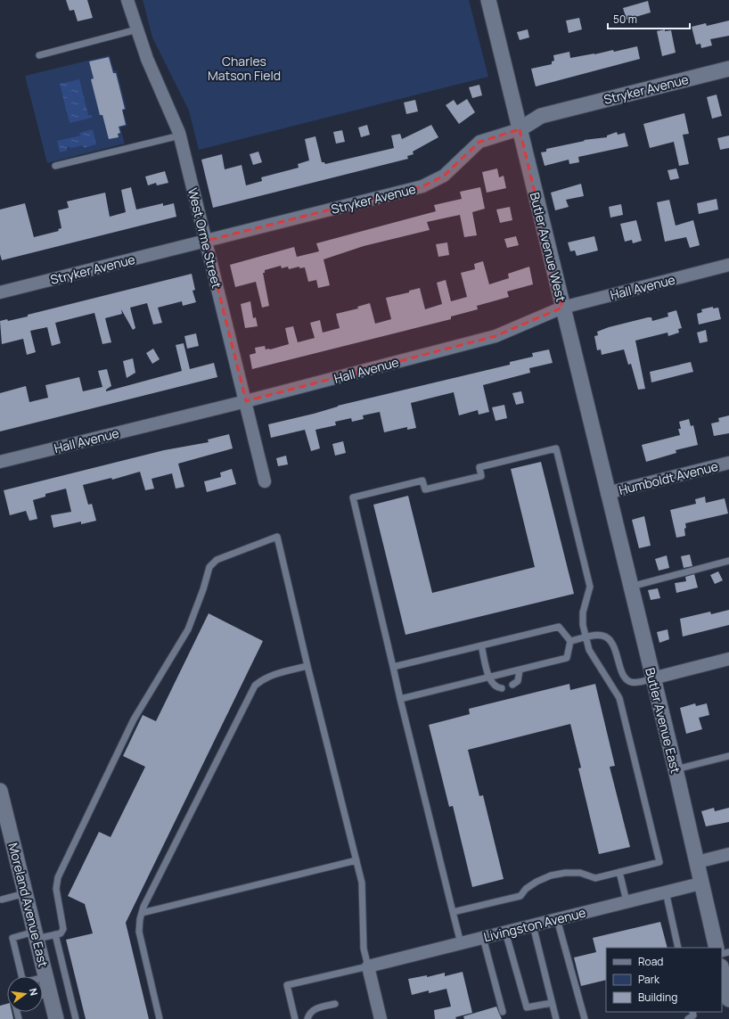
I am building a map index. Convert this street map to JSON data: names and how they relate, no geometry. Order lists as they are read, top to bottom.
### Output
{
  "streets": {
    "street": [
      "Stryker Avenue",
      "West Orme Street",
      "Butler Avenue West",
      "Hall Avenue",
      "Humboldt Avenue",
      "Butler Avenue East",
      "Moreland Avenue East",
      "Livingston Avenue"
    ]
  },
  "crossings": [
    ["Stryker Avenue", "West Orme Street"],
    ["Stryker Avenue", "Butler Avenue West"],
    ["West Orme Street", "Hall Avenue"],
    ["Butler Avenue West", "Hall Avenue"],
    ["Butler Avenue West", "Humboldt Avenue"],
    ["Butler Avenue West", "Butler Avenue East"],
    ["Humboldt Avenue", "Butler Avenue East"],
    ["Butler Avenue East", "Livingston Avenue"]
  ],
  "parks": ["Charles Matson Field"],
  "legend": ["Road", "Park", "Building"],
  "scale_bar": "50 m",
  "north": "right"
}
